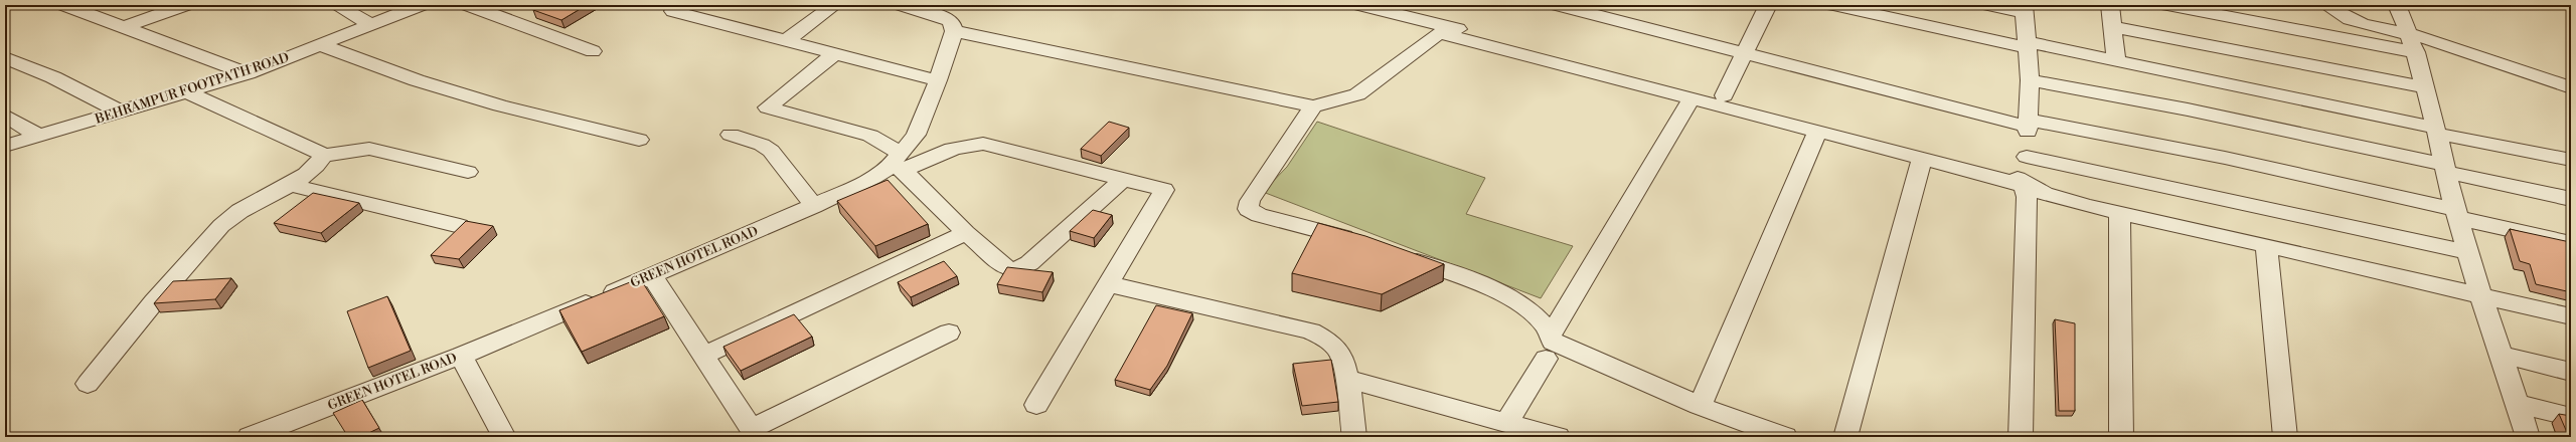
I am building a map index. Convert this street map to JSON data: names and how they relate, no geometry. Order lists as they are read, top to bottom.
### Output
{
  "streets": {
    "street": ["BEHRAMPUR FOOTPATH ROAD", "GREEN HOTEL ROAD"]
  }
}
